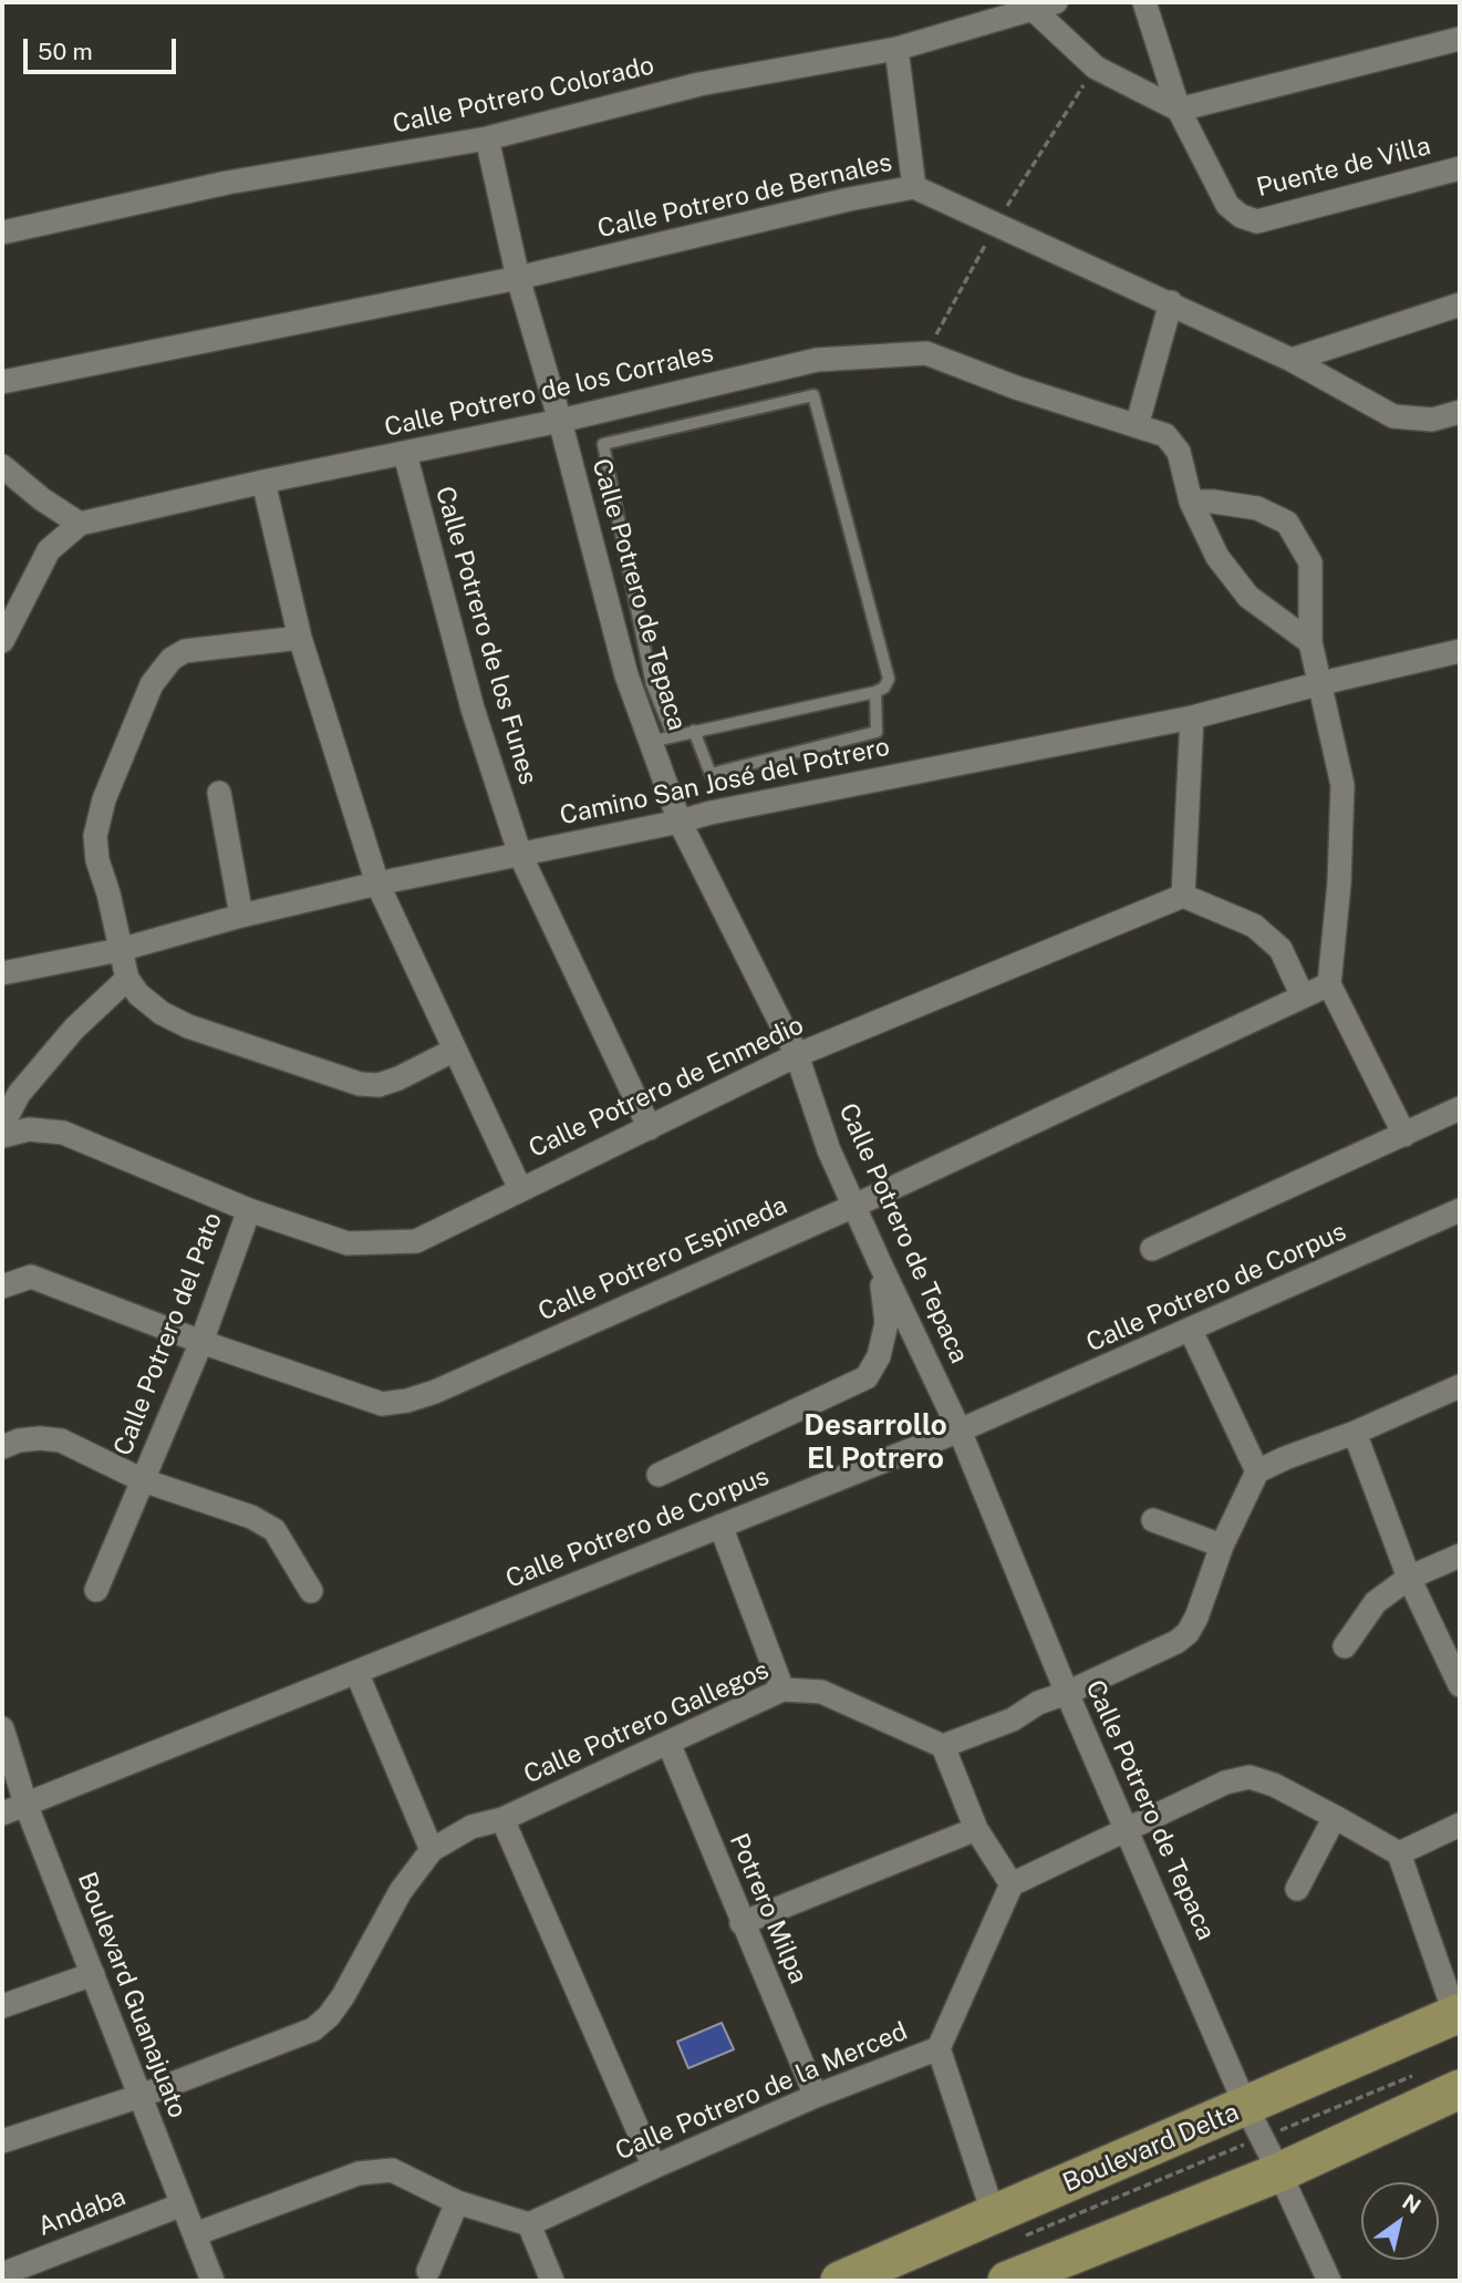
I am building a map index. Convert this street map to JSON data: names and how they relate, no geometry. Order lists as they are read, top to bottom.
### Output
{
  "streets": {
    "main road": ["Boulevard Delta"],
    "street": [
      "Calle Potrero Colorado",
      "Puente de Villa",
      "Calle Potrero de Bernales",
      "Calle Potrero de los Corrales",
      "Calle Potrero de Tepaca",
      "Calle Potrero de los Funes",
      "Camino San José del Potrero",
      "Calle Potrero de Enmedio",
      "Calle Potrero Espineda",
      "Calle Potrero de Corpus",
      "Calle Potrero del Pato",
      "Calle Potrero Gallegos",
      "Potrero Milpa",
      "Boulevard Guanajuato",
      "Calle Potrero de la Merced",
      "Andaba"
    ]
  },
  "crossings": [
    ["Calle Potrero Colorado", "Calle Potrero de Tepaca"],
    ["Calle Potrero de Bernales", "Calle Potrero de Tepaca"],
    ["Calle Potrero de los Corrales", "Calle Potrero de Tepaca"],
    ["Calle Potrero de los Corrales", "Calle Potrero de los Funes"],
    ["Calle Potrero de Tepaca", "Camino San José del Potrero"],
    ["Calle Potrero de Tepaca", "Calle Potrero de Enmedio"],
    ["Calle Potrero de Tepaca", "Calle Potrero Espineda"],
    ["Calle Potrero de Tepaca", "Calle Potrero de Corpus"],
    ["Calle Potrero de Tepaca", "Boulevard Delta"],
    ["Calle Potrero de los Funes", "Camino San José del Potrero"],
    ["Calle Potrero de los Funes", "Calle Potrero de Enmedio"],
    ["Calle Potrero de Enmedio", "Calle Potrero del Pato"],
    ["Calle Potrero Espineda", "Calle Potrero del Pato"],
    ["Calle Potrero de Corpus", "Boulevard Guanajuato"],
    ["Calle Potrero Gallegos", "Potrero Milpa"],
    ["Calle Potrero Gallegos", "Boulevard Guanajuato"],
    ["Potrero Milpa", "Calle Potrero de la Merced"],
    ["Boulevard Guanajuato", "Andaba"]
  ],
  "districts": ["Desarrollo El Potrero"],
  "scale_bar": "50 m",
  "north": "top right"
}
